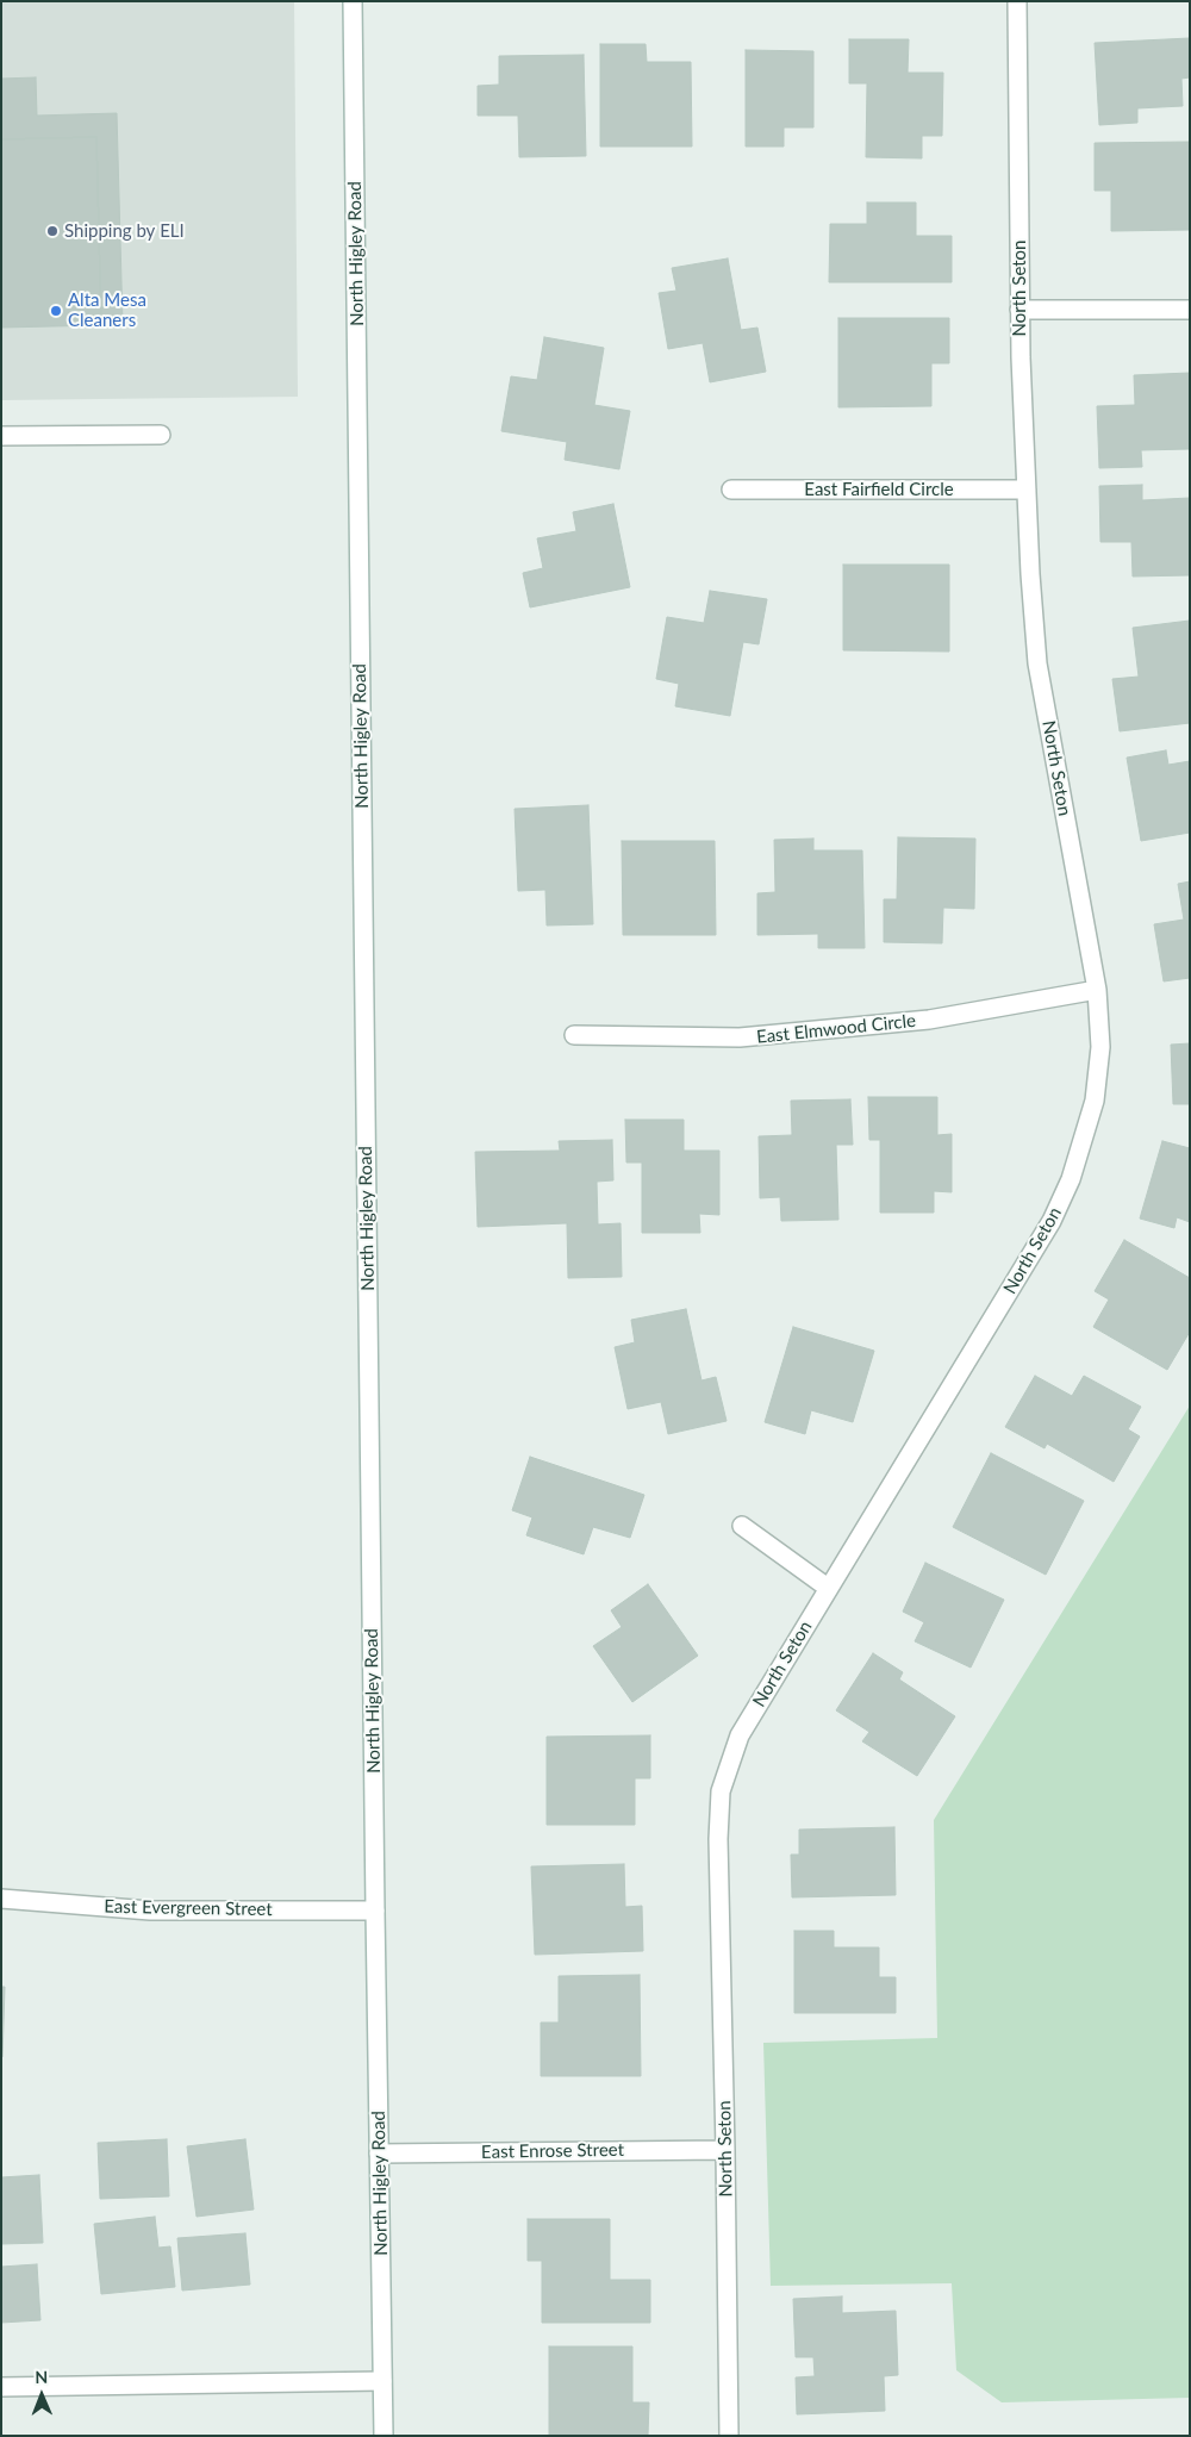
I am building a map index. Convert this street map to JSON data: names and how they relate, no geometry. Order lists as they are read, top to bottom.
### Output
{
  "streets": {
    "street": [
      "North Higley Road",
      "North Seton",
      "East Fairfield Circle",
      "East Elmwood Circle",
      "East Evergreen Street",
      "East Enrose Street"
    ]
  },
  "crossings": [
    ["North Higley Road", "East Evergreen Street"],
    ["North Higley Road", "East Enrose Street"],
    ["North Seton", "East Fairfield Circle"],
    ["North Seton", "East Elmwood Circle"],
    ["North Seton", "East Enrose Street"]
  ],
  "places": ["Shipping by ELI", "Alta Mesa Cleaners"],
  "north": "top"
}
